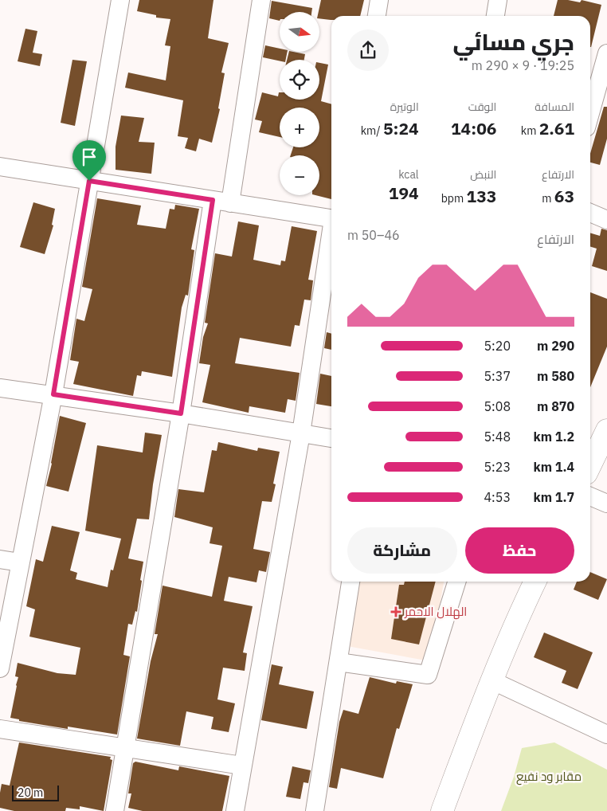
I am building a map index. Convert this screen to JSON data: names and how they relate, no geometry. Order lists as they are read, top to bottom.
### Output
{
  "parks": ["مقابر ود نفيع"],
  "places": {
    "health": ["الهلال الاحمر"]
  },
  "scale_bar": "20 m",
  "north": "right",
  "page": {
    "map_buttons": ["+", "−"],
    "heading": ["جري مسائي", "19:25 · 9 × 290 m"],
    "stats": [
      ["المسافة", "2.61 km"],
      ["الوقت", "14:06"],
      ["الوتيرة", "5:24 /km"],
      ["الارتفاع", "63 m"],
      ["النبض", "133 bpm"],
      ["kcal", "194"]
    ],
    "chart": ["الارتفاع", "46–50 m"],
    "list": [
      {
        "name": "290 m",
        "note": "5:20"
      },
      {
        "name": "580 m",
        "note": "5:37"
      },
      {
        "name": "870 m",
        "note": "5:08"
      },
      {
        "name": "1.2 km",
        "note": "5:48"
      },
      {
        "name": "1.4 km",
        "note": "5:23"
      },
      {
        "name": "1.7 km",
        "note": "4:53"
      }
    ],
    "buttons": ["حفظ", "مشاركة"],
    "scale": "20 m"
  }
}
